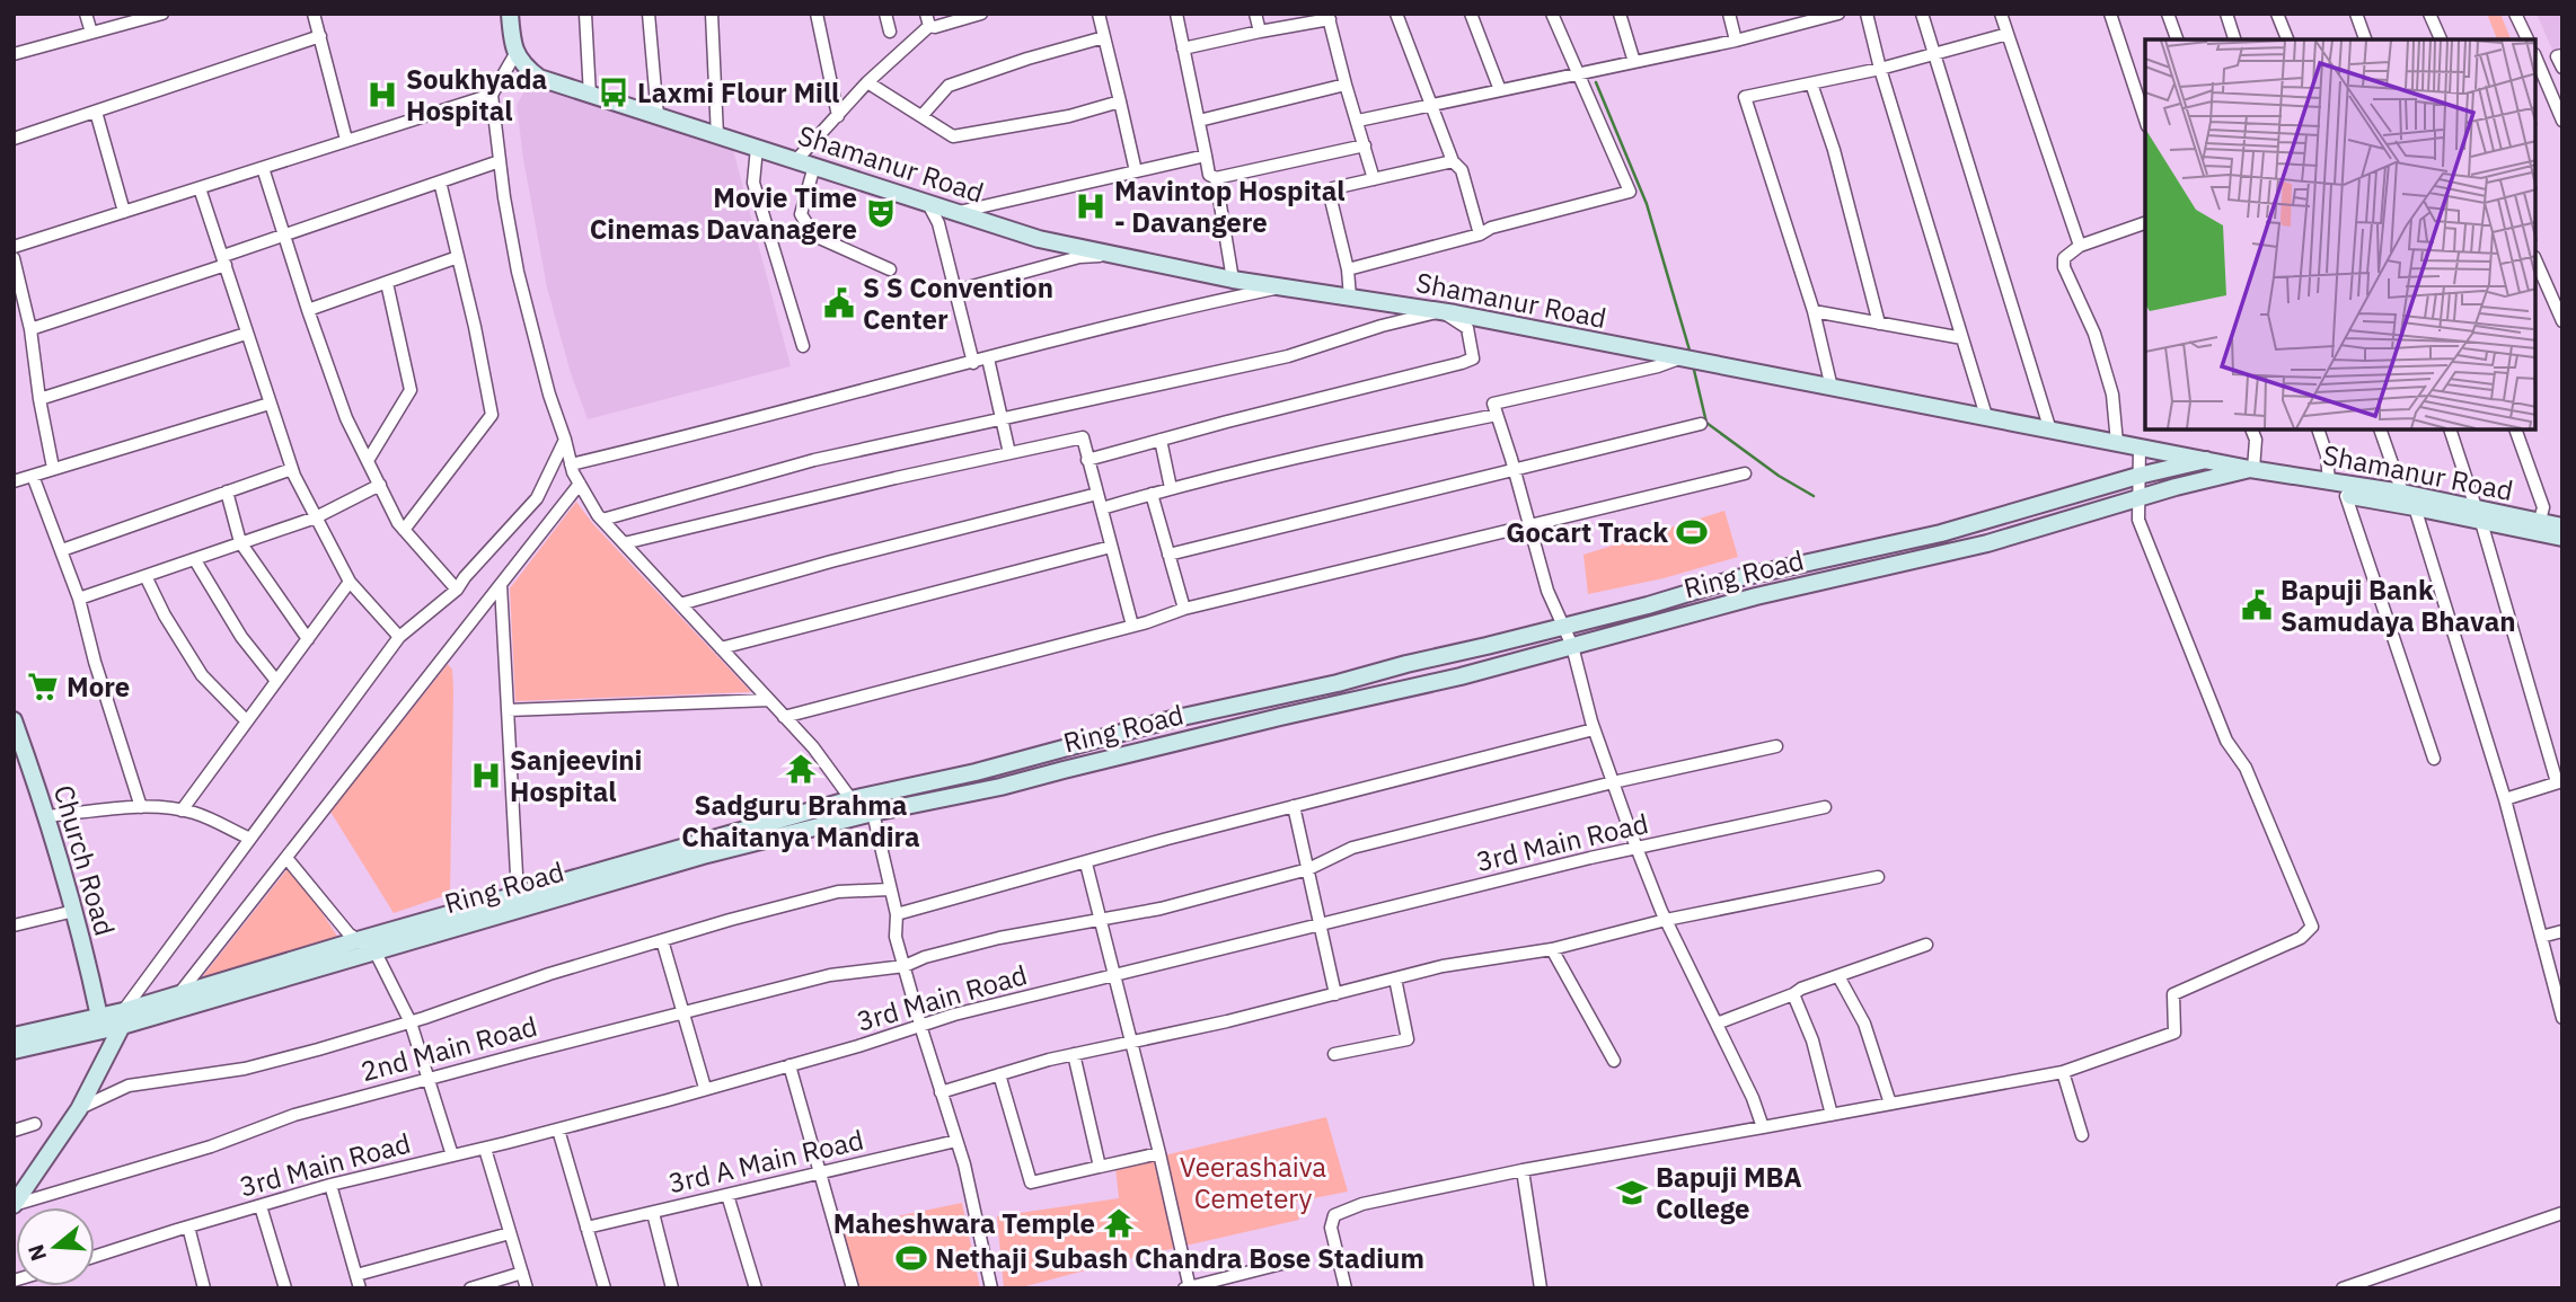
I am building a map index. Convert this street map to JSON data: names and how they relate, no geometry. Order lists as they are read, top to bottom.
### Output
{
  "streets": {
    "main road": ["Shamanur Road", "Ring Road", "Church Road"],
    "street": ["3rd Main Road", "2nd Main Road", "3rd A Main Road"]
  },
  "crossings": [
    ["Shamanur Road", "Ring Road"],
    ["Ring Road", "Church Road"]
  ],
  "parks": ["Veerashaiva Cemetery"],
  "places": {
    "bus stop": ["Laxmi Flour Mill"],
    "hospital": ["Soukhyada Hospital", "Mavintop Hospital - Davangere", "Sanjeevini Hospital"],
    "theatre": ["Movie Time Cinemas Davanagere"],
    "public building": ["S S Convention Center", "Bapuji Bank Samudaya Bhavan"],
    "sports": ["Gocart Track", "Nethaji Subash Chandra Bose Stadium"],
    "supermarket": ["More"],
    "temple": ["Sadguru Brahma Chaitanya Mandira", "Maheshwara Temple"],
    "school or university": ["Bapuji MBA College"]
  },
  "north": "left"
}
